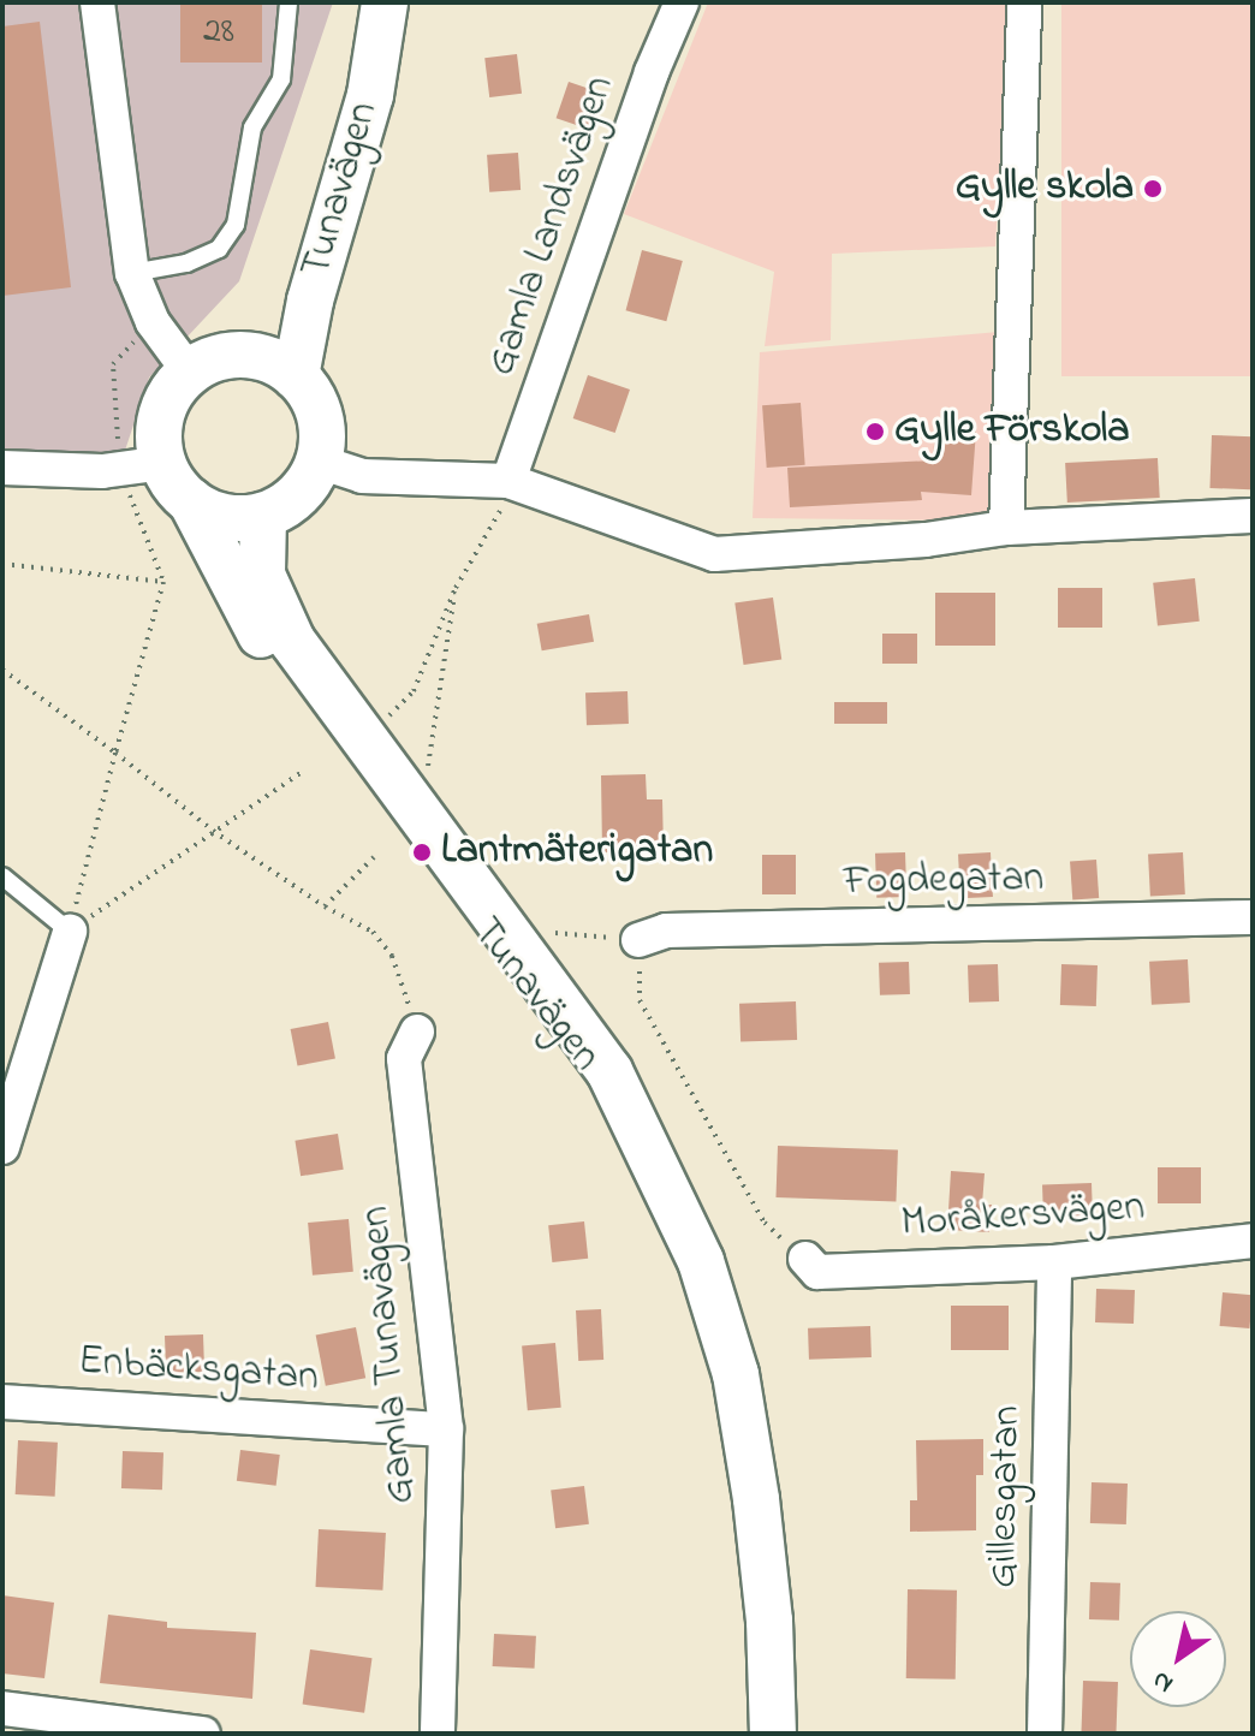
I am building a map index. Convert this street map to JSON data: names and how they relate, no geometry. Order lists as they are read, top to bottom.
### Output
{
  "streets": {
    "street": [
      "Tunavägen",
      "Gamla Landsvägen",
      "Fogdegatan",
      "Moråkersvägen",
      "Gamla Tunavägen",
      "Enbäcksgatan",
      "Gillesgatan"
    ]
  },
  "crossings": [
    ["Moråkersvägen", "Gillesgatan"],
    ["Gamla Tunavägen", "Enbäcksgatan"]
  ],
  "places": ["Gylle skola", "Gylle Förskola", "Lantmäterigatan"],
  "house_numbers": ["28"],
  "north": "bottom left"
}
